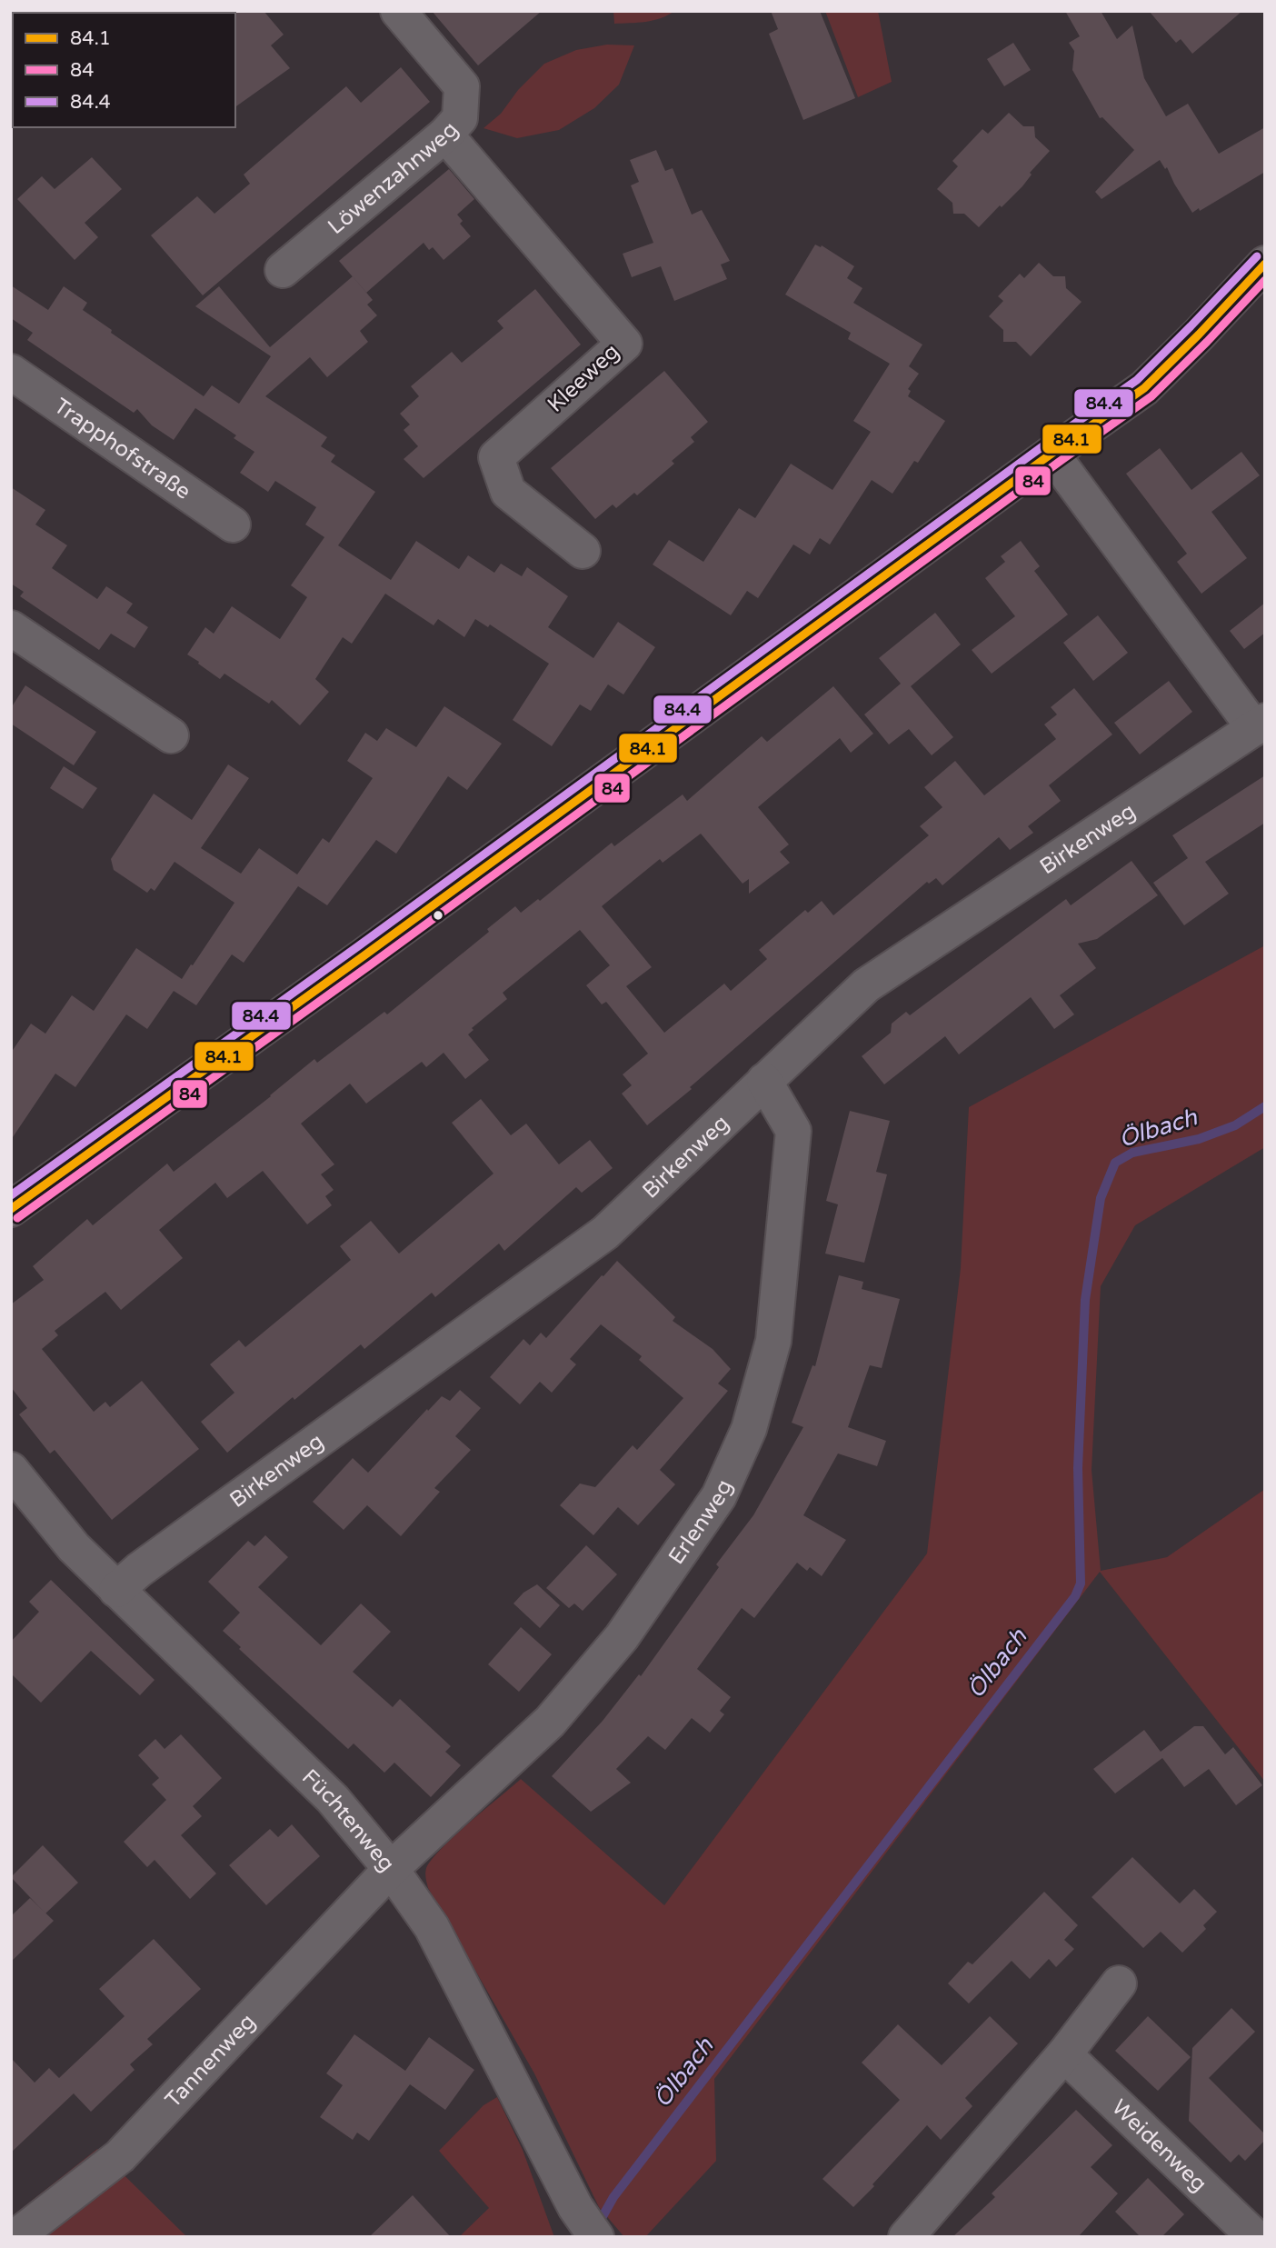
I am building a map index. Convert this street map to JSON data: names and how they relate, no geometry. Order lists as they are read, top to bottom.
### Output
{
  "streets": {
    "street": [
      "Löwenzahnweg",
      "Kleeweg",
      "Trapphofstraße",
      "Birkenweg",
      "Erlenweg",
      "Füchtenweg",
      "Tannenweg",
      "Weidenweg"
    ]
  },
  "crossings": [
    ["Löwenzahnweg", "Kleeweg"],
    ["Birkenweg", "Erlenweg"],
    ["Birkenweg", "Füchtenweg"],
    ["Erlenweg", "Füchtenweg"],
    ["Erlenweg", "Tannenweg"],
    ["Füchtenweg", "Tannenweg"]
  ],
  "water": ["Ölbach"],
  "lines": ["transit line 84.4", "transit line 84.1", "transit line 84"],
  "legend": ["84.1", "84", "84.4"]
}
